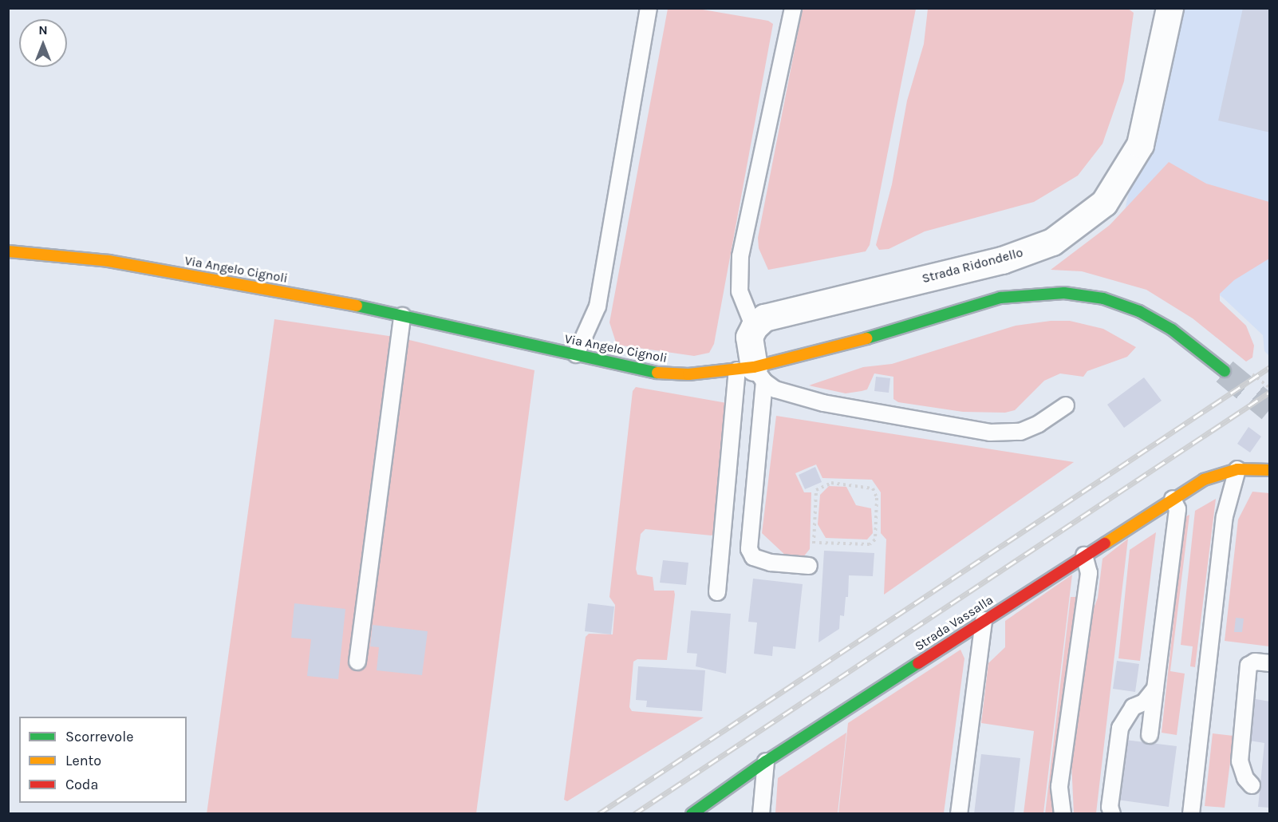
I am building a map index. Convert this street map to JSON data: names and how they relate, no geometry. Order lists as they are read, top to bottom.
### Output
{
  "streets": {
    "street": ["Strada Ridondello", "Via Angelo Cignoli", "Strada Vassalla"]
  },
  "legend": ["Scorrevole", "Lento", "Coda"],
  "north": "top"
}
